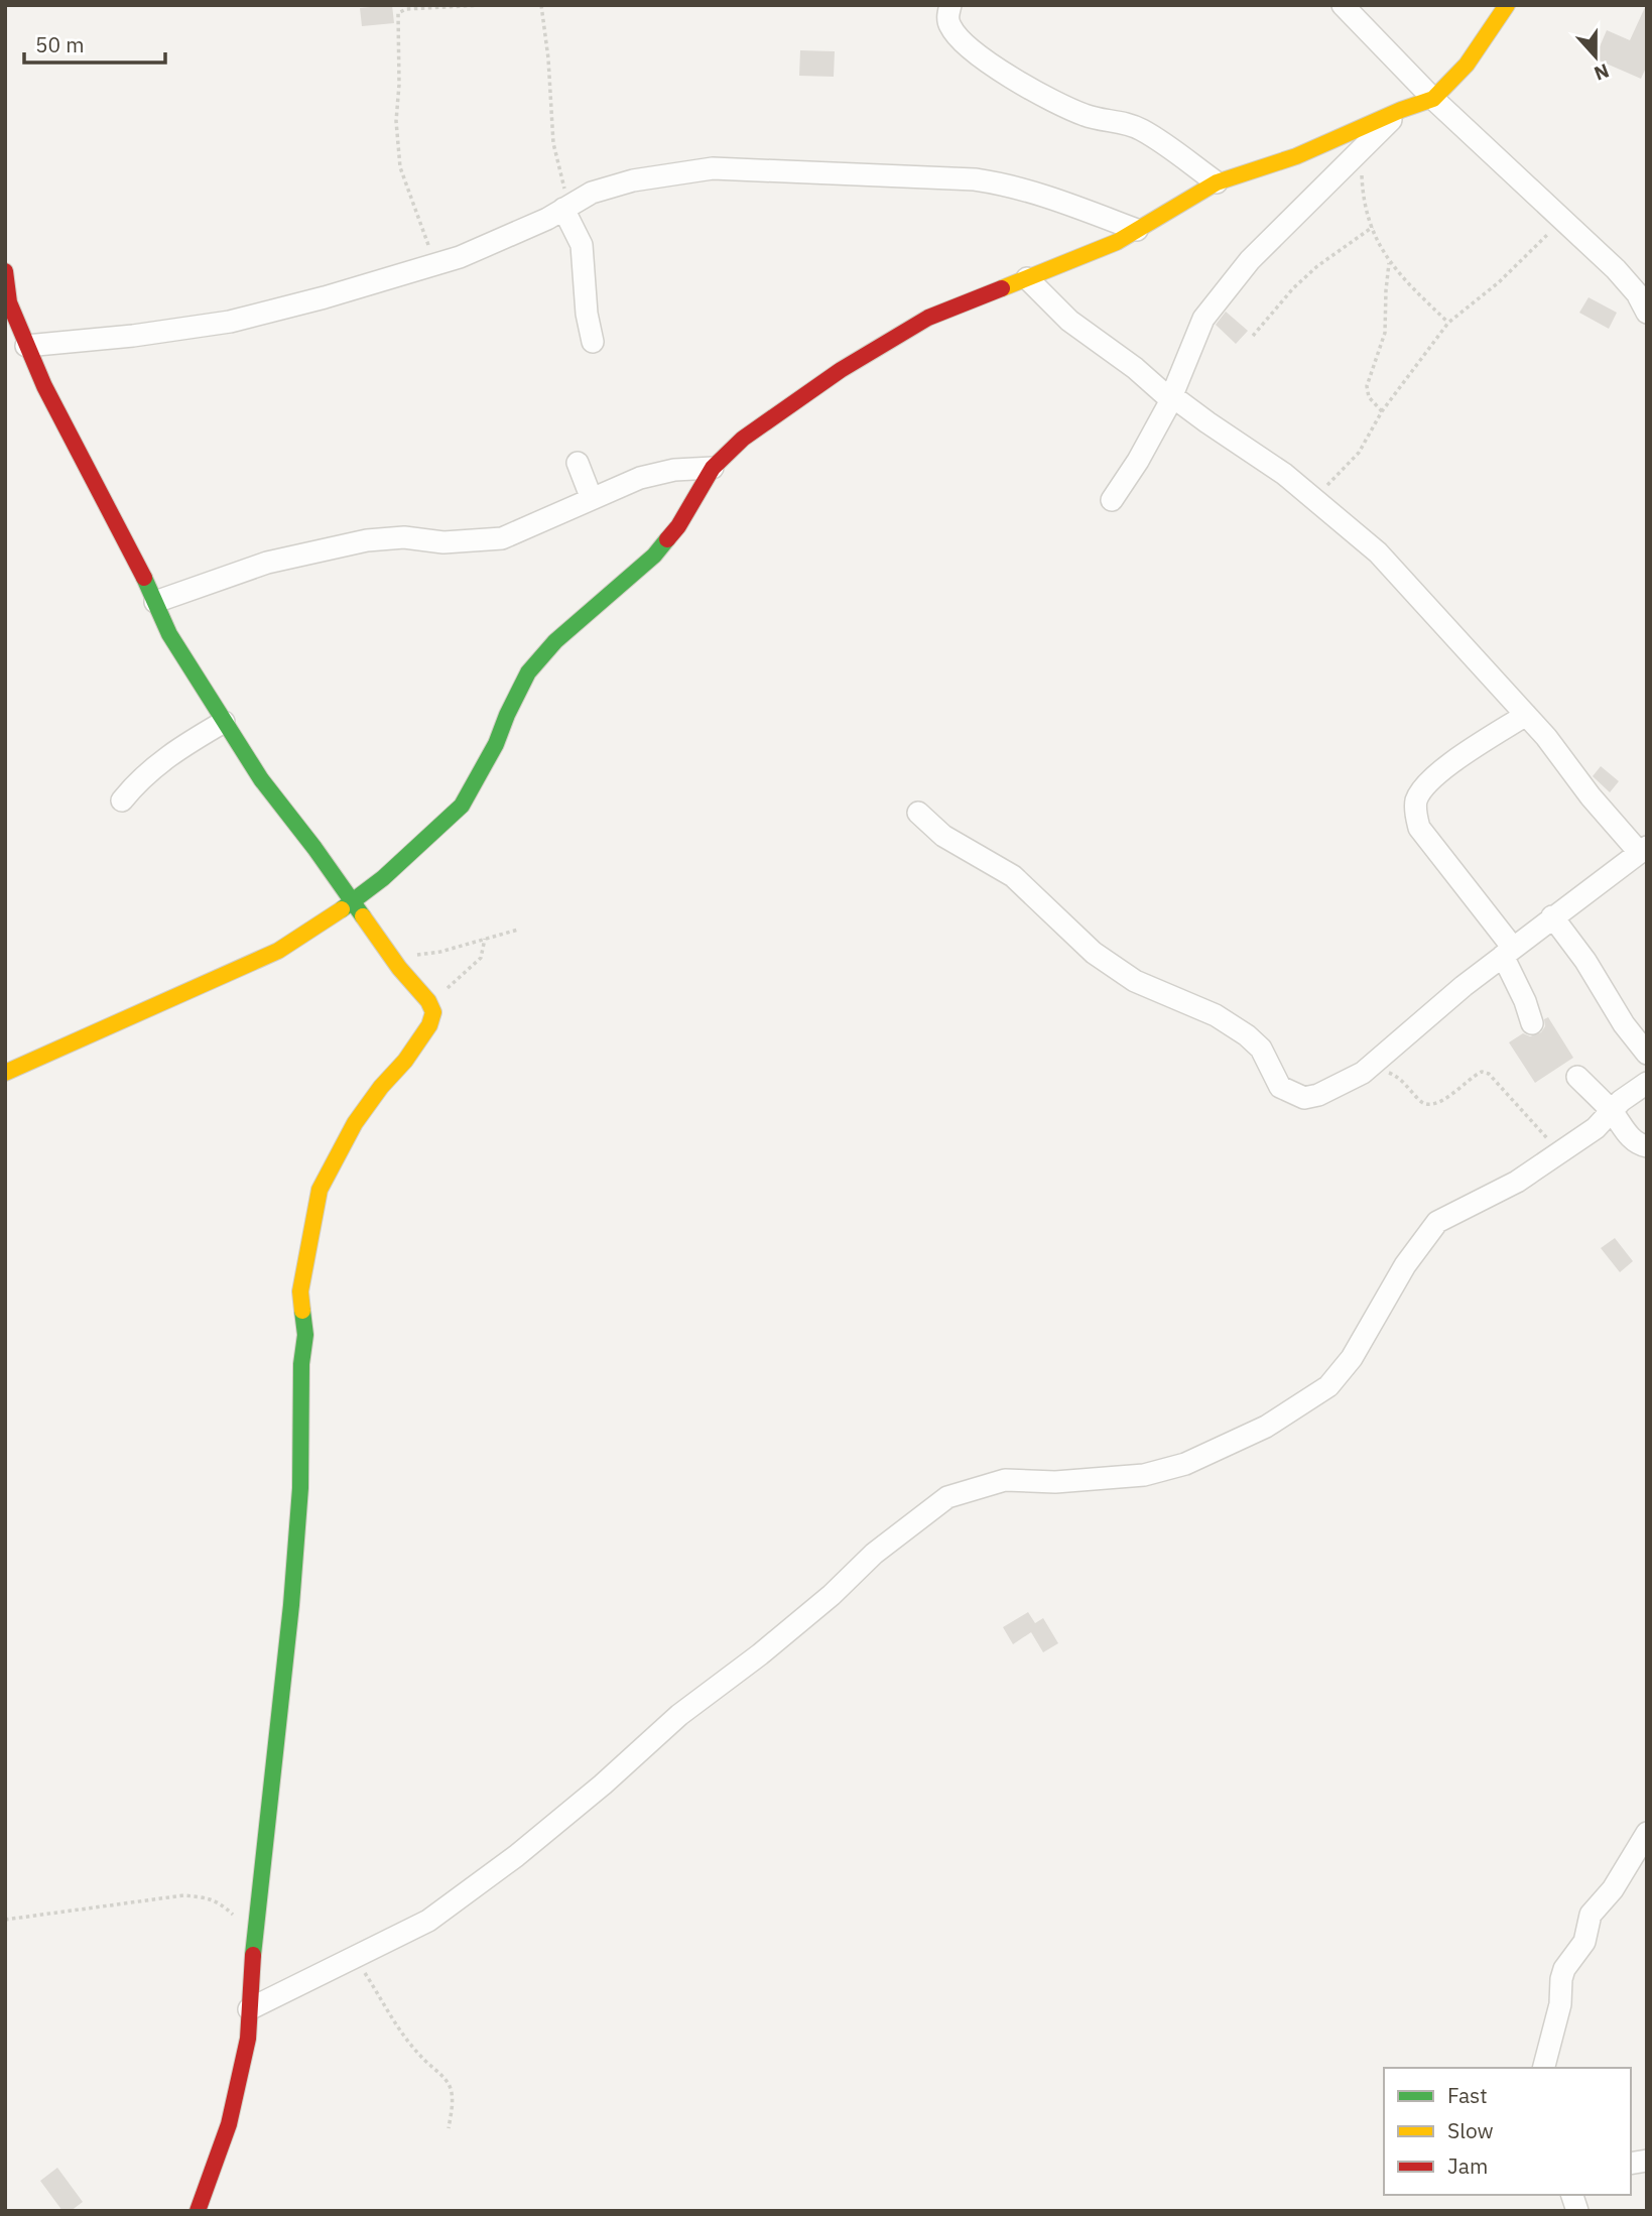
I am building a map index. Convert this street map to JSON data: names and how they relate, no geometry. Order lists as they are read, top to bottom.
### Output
{
  "legend": ["Fast", "Slow", "Jam"],
  "scale_bar": "50 m",
  "north": "bottom"
}
